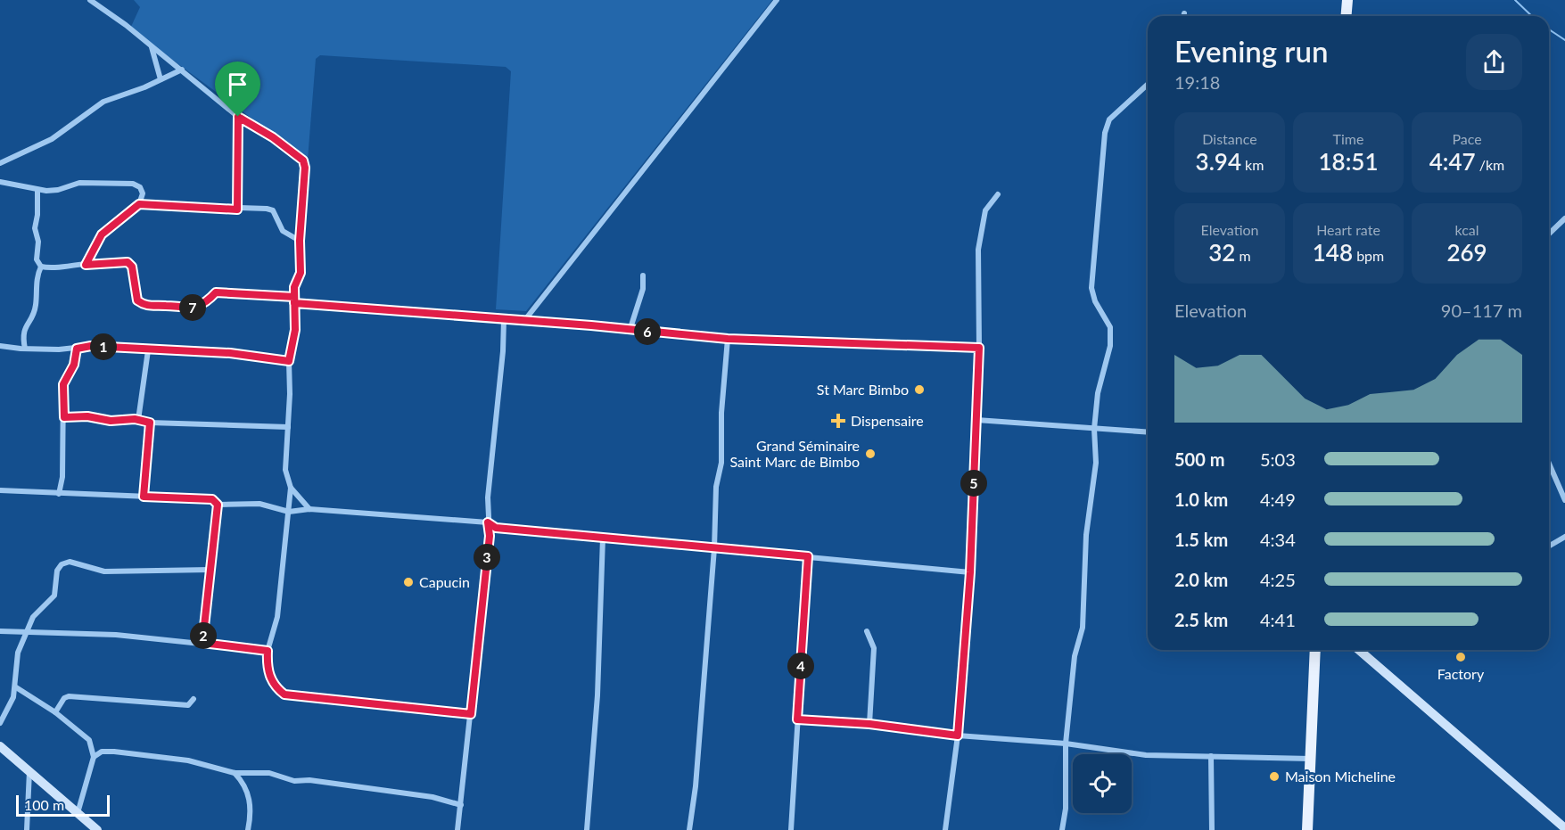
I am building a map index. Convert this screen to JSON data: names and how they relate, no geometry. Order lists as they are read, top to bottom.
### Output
{
  "places": {
    "other": [
      "St Marc Bimbo",
      "Grand Séminaire Saint Marc de Bimbo",
      "Capucin",
      "Factory",
      "Maison Micheline"
    ],
    "health": ["Dispensaire"]
  },
  "scale_bar": "100 m",
  "page": {
    "heading": ["Evening run", "19:18"],
    "stats": [
      ["Distance", "3.94 km"],
      ["Time", "18:51"],
      ["Pace", "4:47 /km"],
      ["Elevation", "32 m"],
      ["Heart rate", "148 bpm"],
      ["kcal", "269"]
    ],
    "chart": ["Elevation", "90–117 m"],
    "pins": [
      "7",
      "6",
      "1",
      "5",
      "3",
      "2",
      "4"
    ],
    "list": [
      {
        "name": "500 m",
        "note": "5:03"
      },
      {
        "name": "1.0 km",
        "note": "4:49"
      },
      {
        "name": "1.5 km",
        "note": "4:34"
      },
      {
        "name": "2.0 km",
        "note": "4:25"
      },
      {
        "name": "2.5 km",
        "note": "4:41"
      }
    ],
    "scale": "100 m"
  }
}
